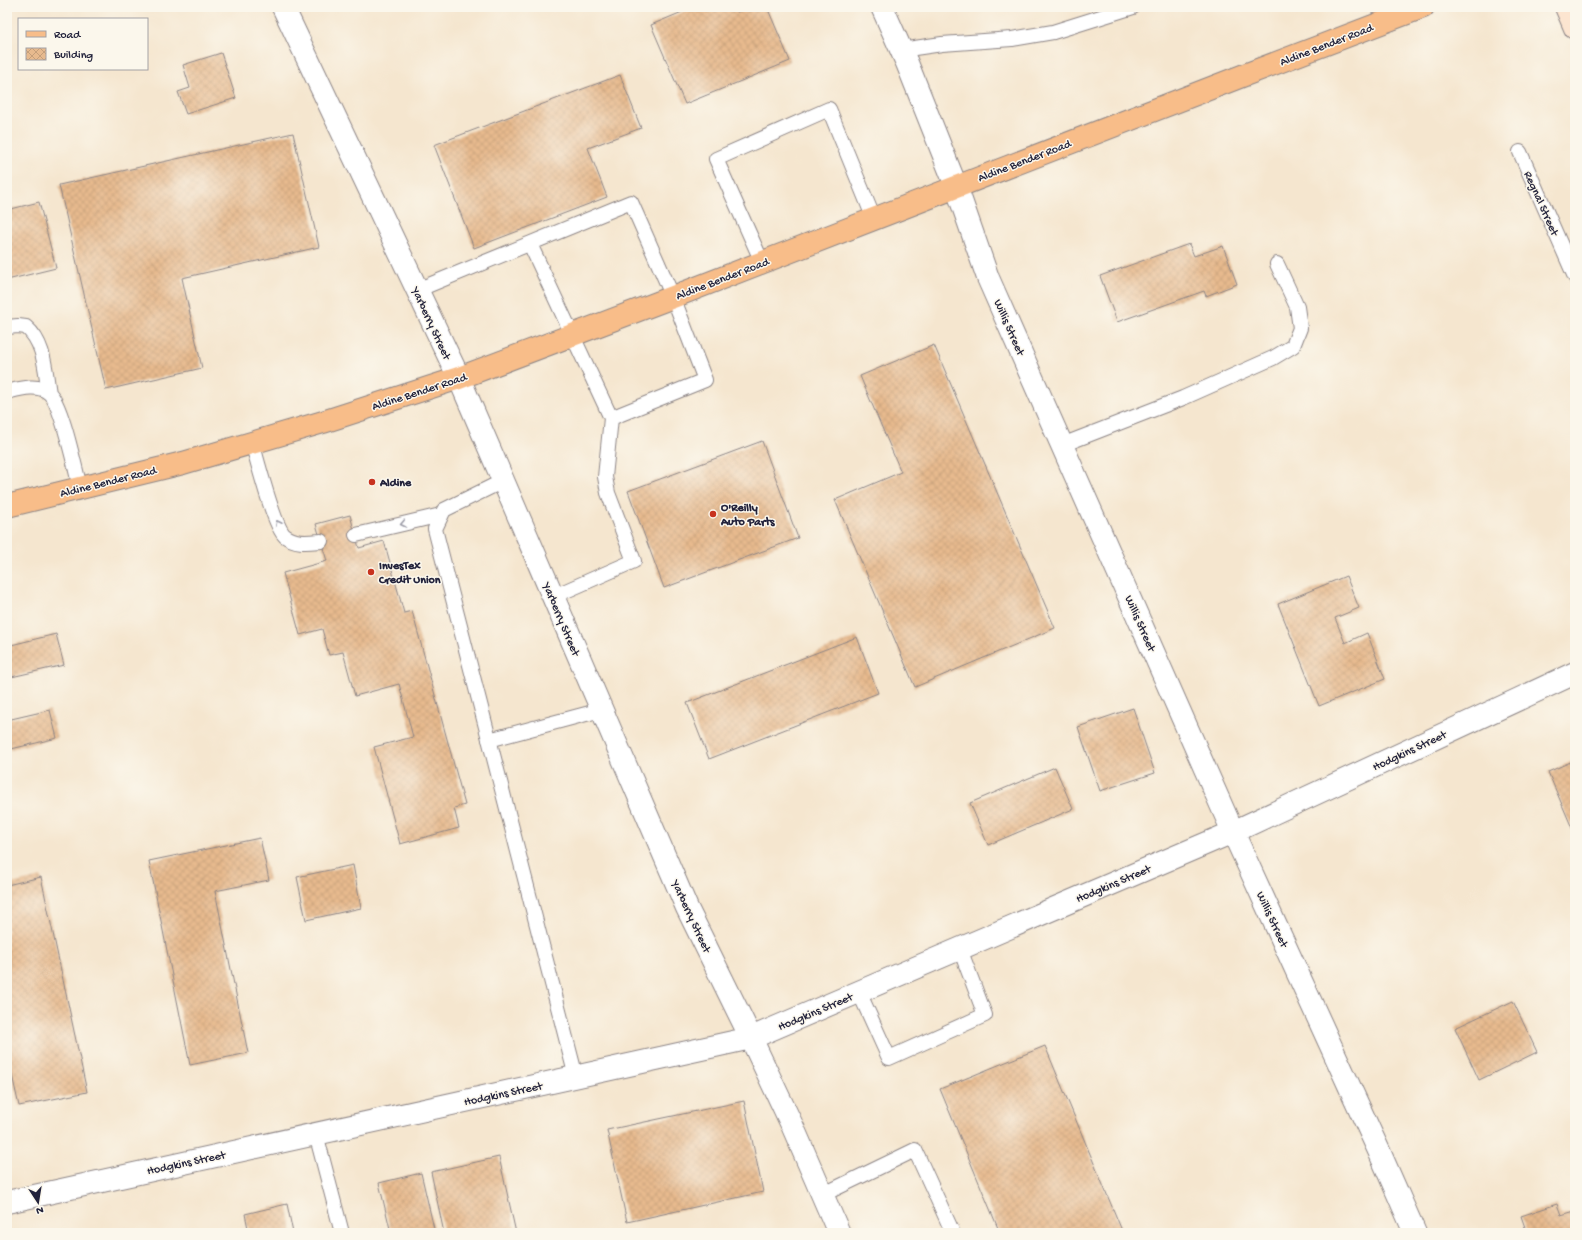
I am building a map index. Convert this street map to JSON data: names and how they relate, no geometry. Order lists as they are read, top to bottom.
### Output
{
  "streets": {
    "main road": ["Aldine Bender Road"],
    "street": ["Yarberry Street", "Willis Street", "Hodgkins Street"],
    "lane": ["Regnal Street"]
  },
  "crossings": [
    ["Aldine Bender Road", "Yarberry Street"],
    ["Aldine Bender Road", "Willis Street"],
    ["Yarberry Street", "Hodgkins Street"],
    ["Willis Street", "Hodgkins Street"]
  ],
  "places": ["Aldine", "O'Reilly Auto Parts", "InvesTex Credit Union"],
  "legend": ["Road", "Building"],
  "north": "bottom"
}
